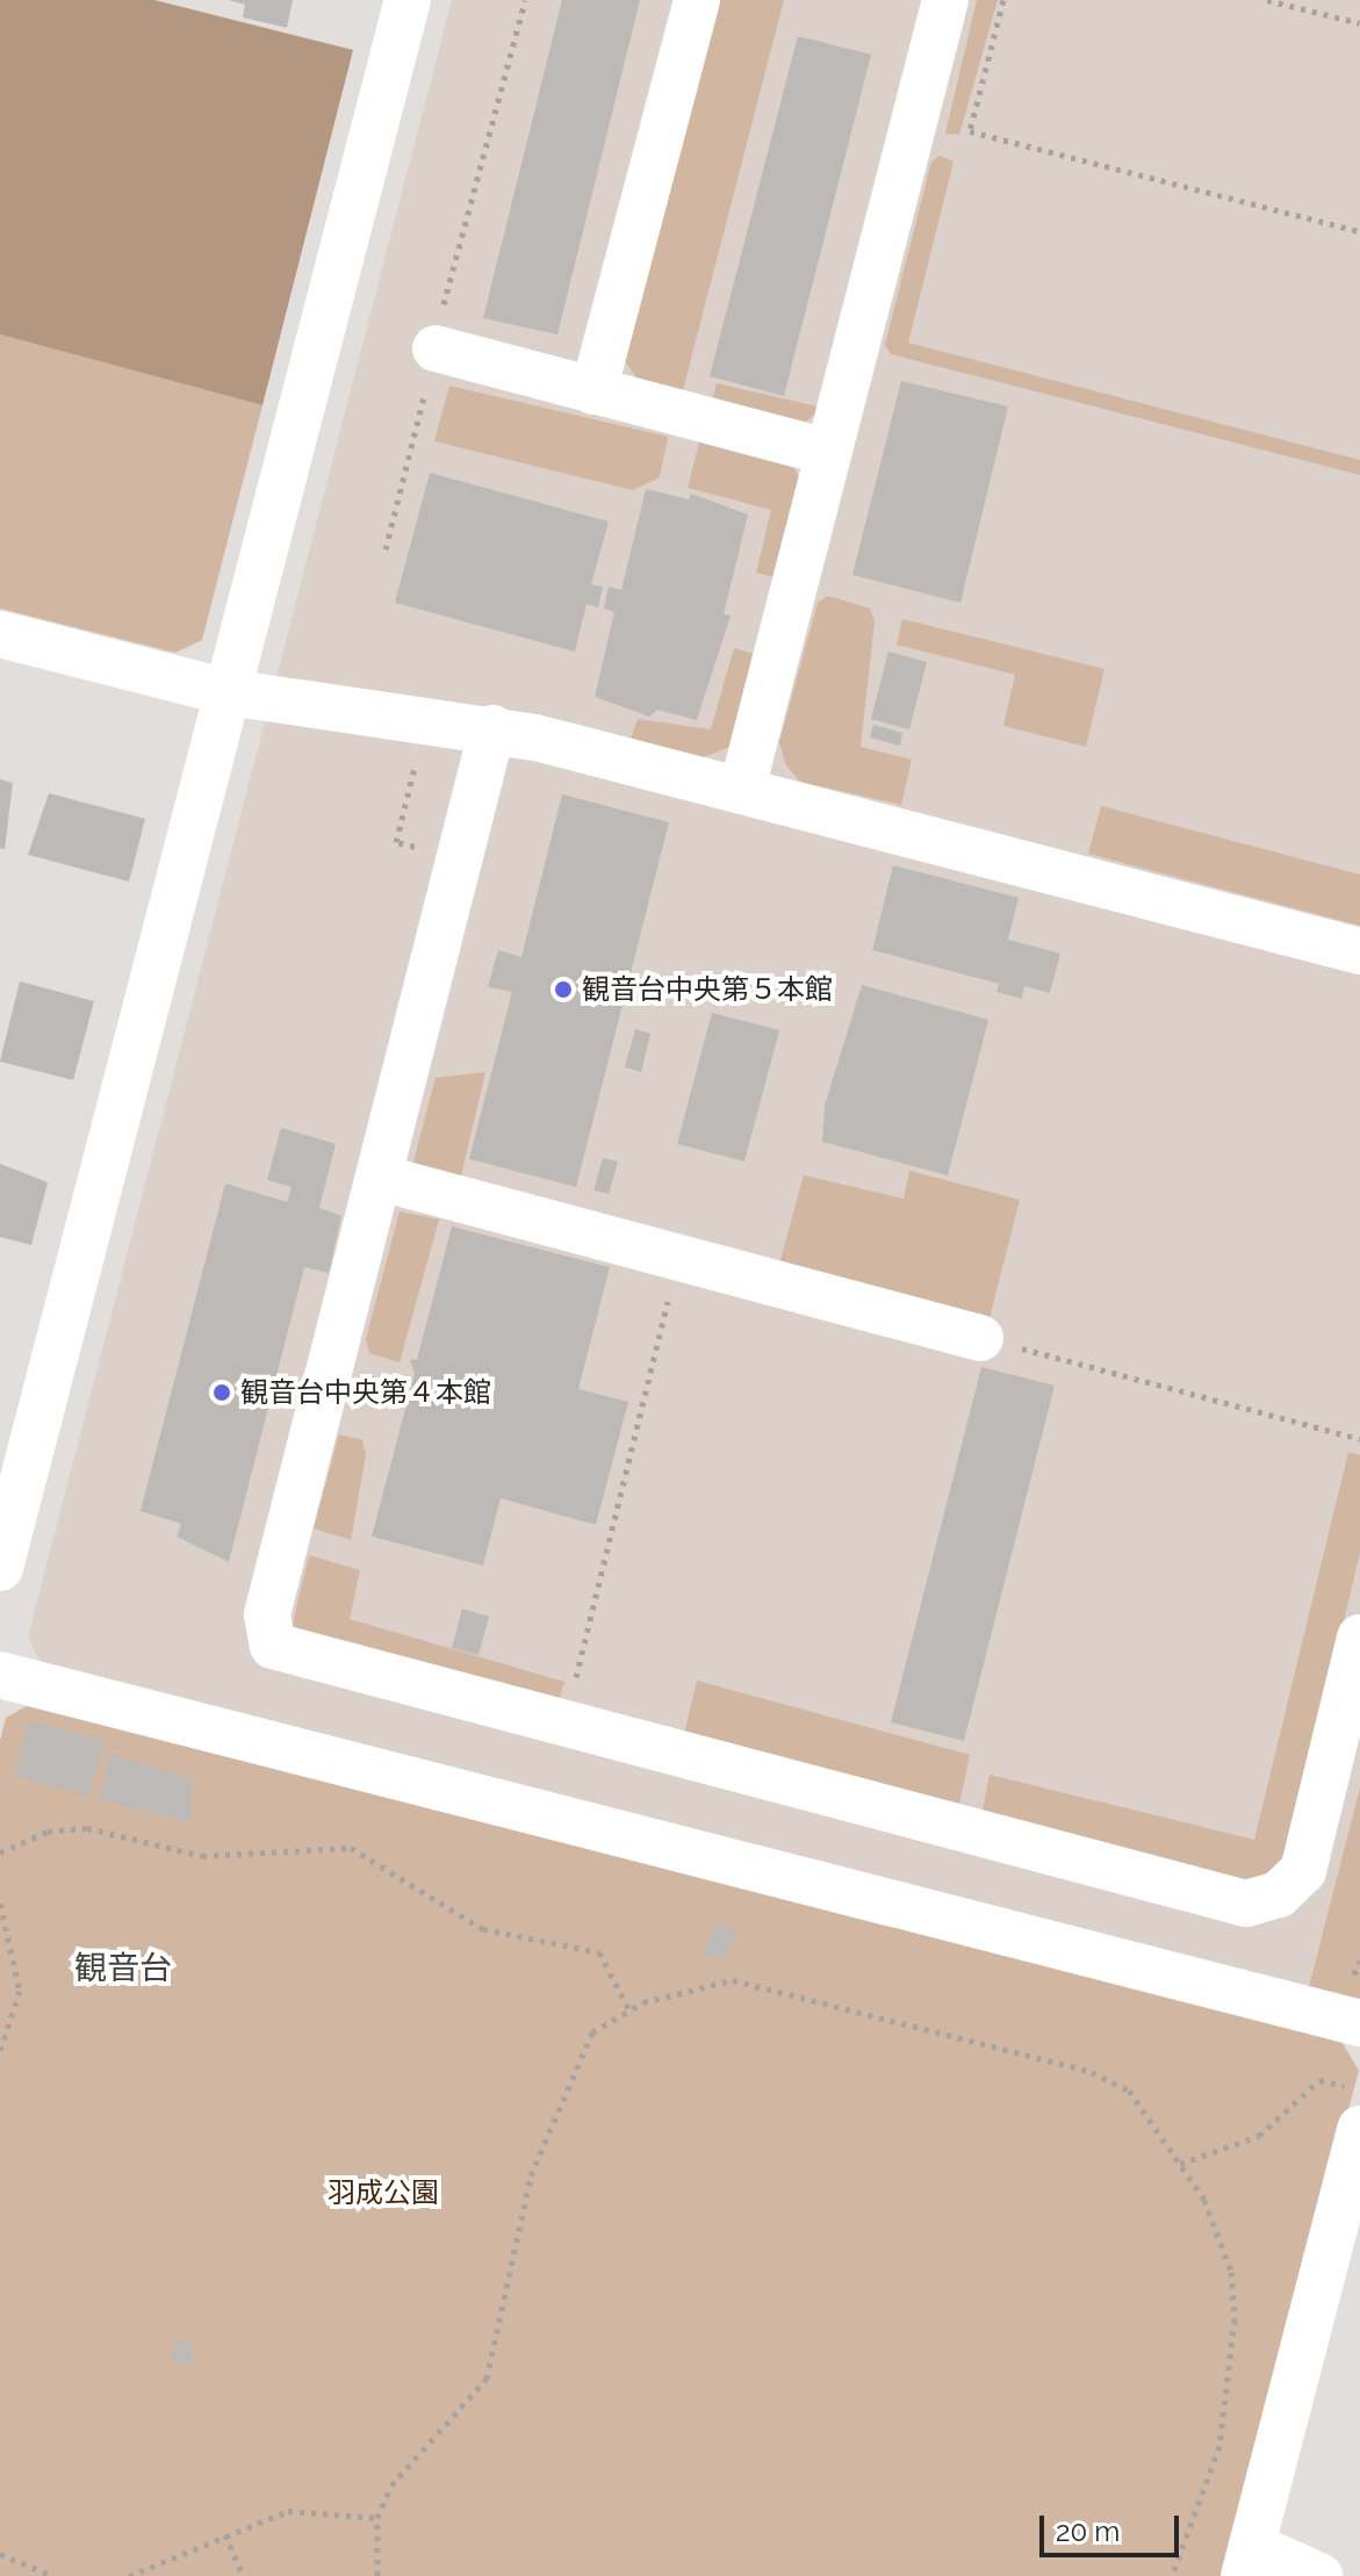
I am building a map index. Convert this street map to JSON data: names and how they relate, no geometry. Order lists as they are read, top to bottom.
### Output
{
  "districts": ["観音台"],
  "parks": ["羽成公園"],
  "places": ["観音台中央第５本館", "観音台中央第４本館"],
  "scale_bar": "20 m"
}
